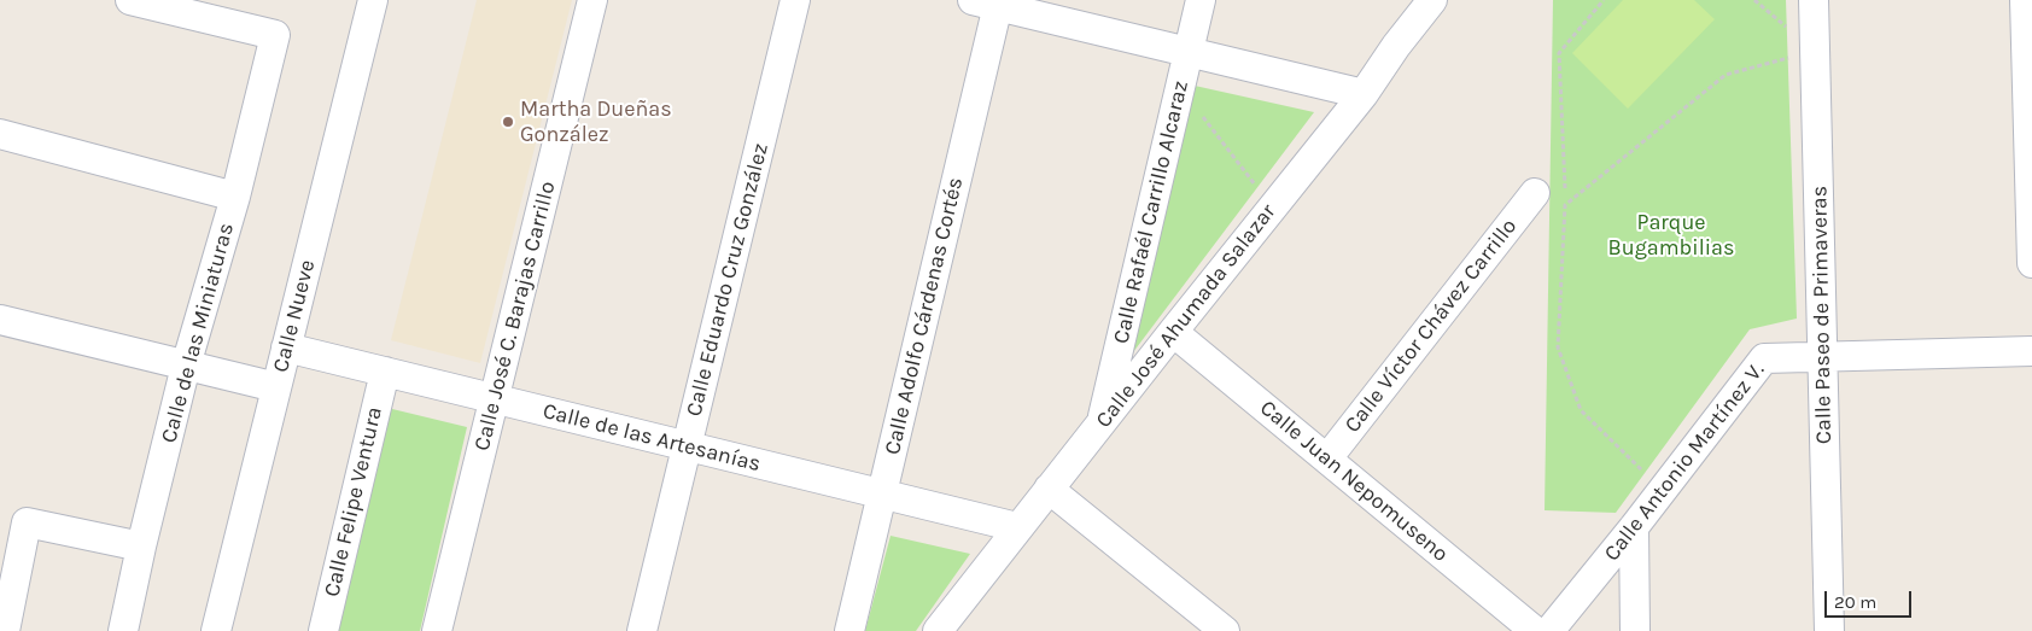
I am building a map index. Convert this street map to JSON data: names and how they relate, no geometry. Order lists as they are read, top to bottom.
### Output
{
  "streets": {
    "street": [
      "Calle Rafaél Carrillo Alcaraz",
      "Calle Eduardo Cruz González",
      "Calle Paseo de Primaveras",
      "Calle Nueve",
      "Calle José C. Barajas Carrillo",
      "Calle Adolfo Cárdenas Cortés",
      "Calle José Ahumada Salazar",
      "Calle Víctor Chávez Carrillo",
      "Calle de las Miniaturas",
      "Calle de las Artesanías",
      "Calle Antonio Martínez V.",
      "Calle Juan Nepomuseno",
      "Calle Felipe Ventura"
    ]
  },
  "crossings": [
    ["Calle Rafaél Carrillo Alcaraz", "Calle José Ahumada Salazar"],
    ["Calle Eduardo Cruz González", "Calle de las Artesanías"],
    ["Calle Paseo de Primaveras", "Calle Antonio Martínez V."],
    ["Calle Nueve", "Calle de las Artesanías"],
    ["Calle José C. Barajas Carrillo", "Calle de las Artesanías"],
    ["Calle Adolfo Cárdenas Cortés", "Calle de las Artesanías"],
    ["Calle José Ahumada Salazar", "Calle de las Artesanías"],
    ["Calle José Ahumada Salazar", "Calle Juan Nepomuseno"],
    ["Calle Víctor Chávez Carrillo", "Calle Juan Nepomuseno"],
    ["Calle de las Artesanías", "Calle Felipe Ventura"]
  ],
  "parks": ["Parque Bugambilias"],
  "places": ["Martha Dueñas González"],
  "scale_bar": "20 m"
}
